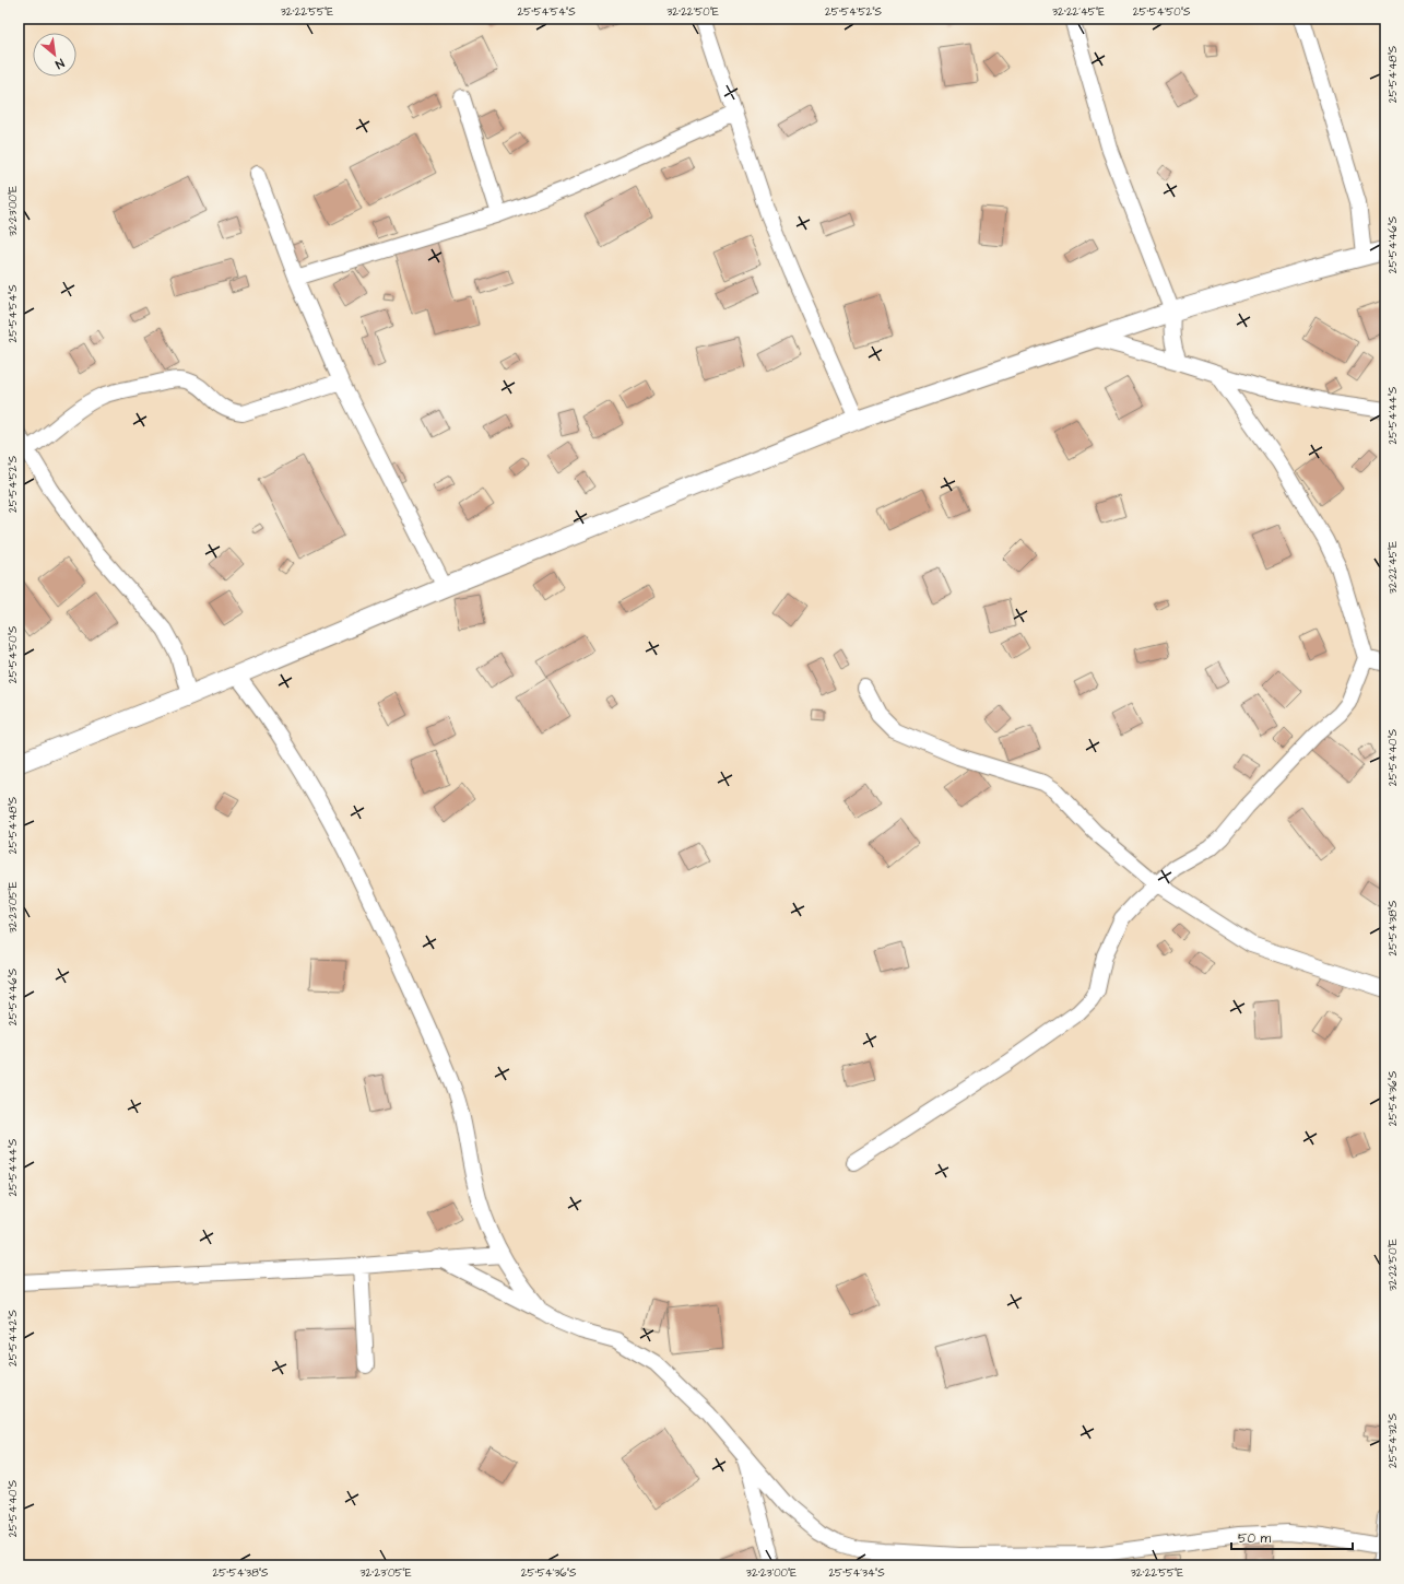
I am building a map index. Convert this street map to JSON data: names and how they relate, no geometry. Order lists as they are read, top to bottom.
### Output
{
  "scale_bar": "50 m",
  "north": "bottom right",
  "coordinates": [
    "32°22'55\"E",
    "25°54'54\"S",
    "32°22'50\"E",
    "25°54'52\"S",
    "32°22'45\"E",
    "25°54'50\"S",
    "25°54'48\"S",
    "32°23'00\"E",
    "25°54'46\"S",
    "25°54'44\"S",
    "25°54'40\"S",
    "32°23'05\"E",
    "25°54'38\"S",
    "25°54'36\"S",
    "25°54'42\"S",
    "25°54'32\"S",
    "25°54'34\"S"
  ]
}
